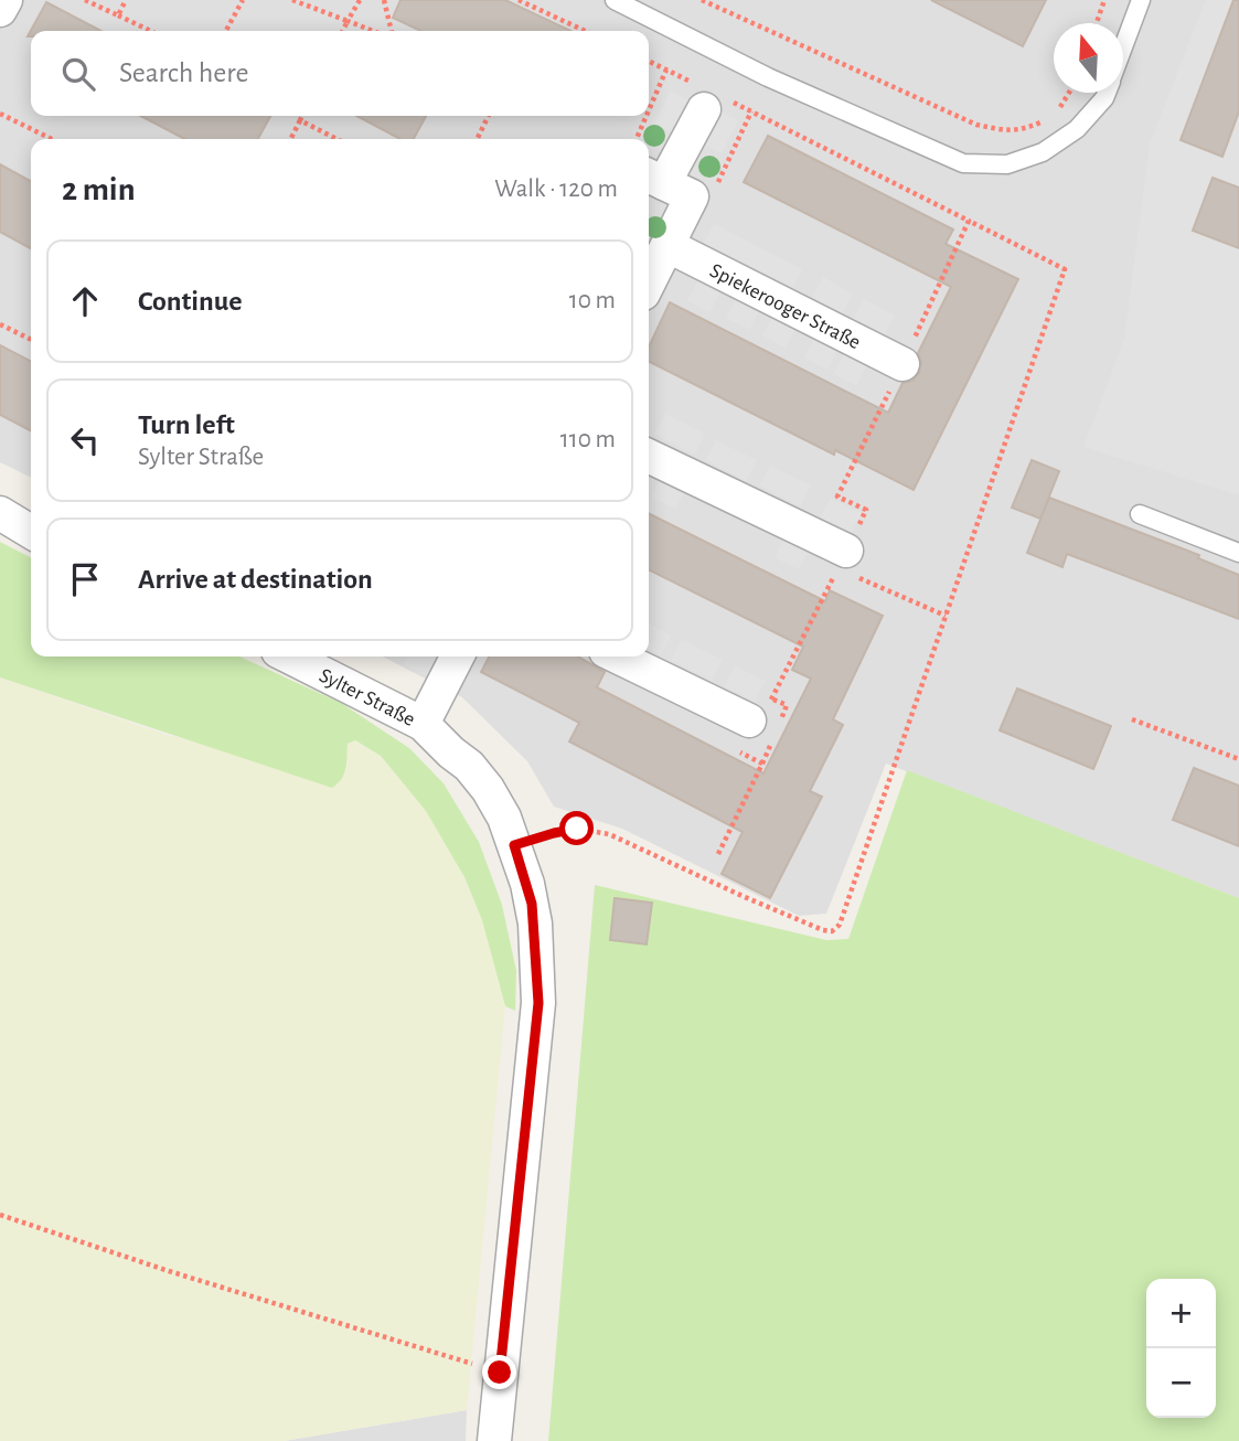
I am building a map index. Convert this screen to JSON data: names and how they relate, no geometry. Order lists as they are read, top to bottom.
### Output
{
  "streets": {
    "street": ["Spiekerooger Straße", "Sylter Straße"]
  },
  "north": "top",
  "page": {
    "search": "Search here",
    "heading": ["2 min", "Walk · 120 m"],
    "list": [
      ["Continue", "10 m"],
      ["Turn left", "Sylter Straße", "110 m"],
      "Arrive at destination"
    ],
    "map_buttons": ["+", "−"]
  }
}
